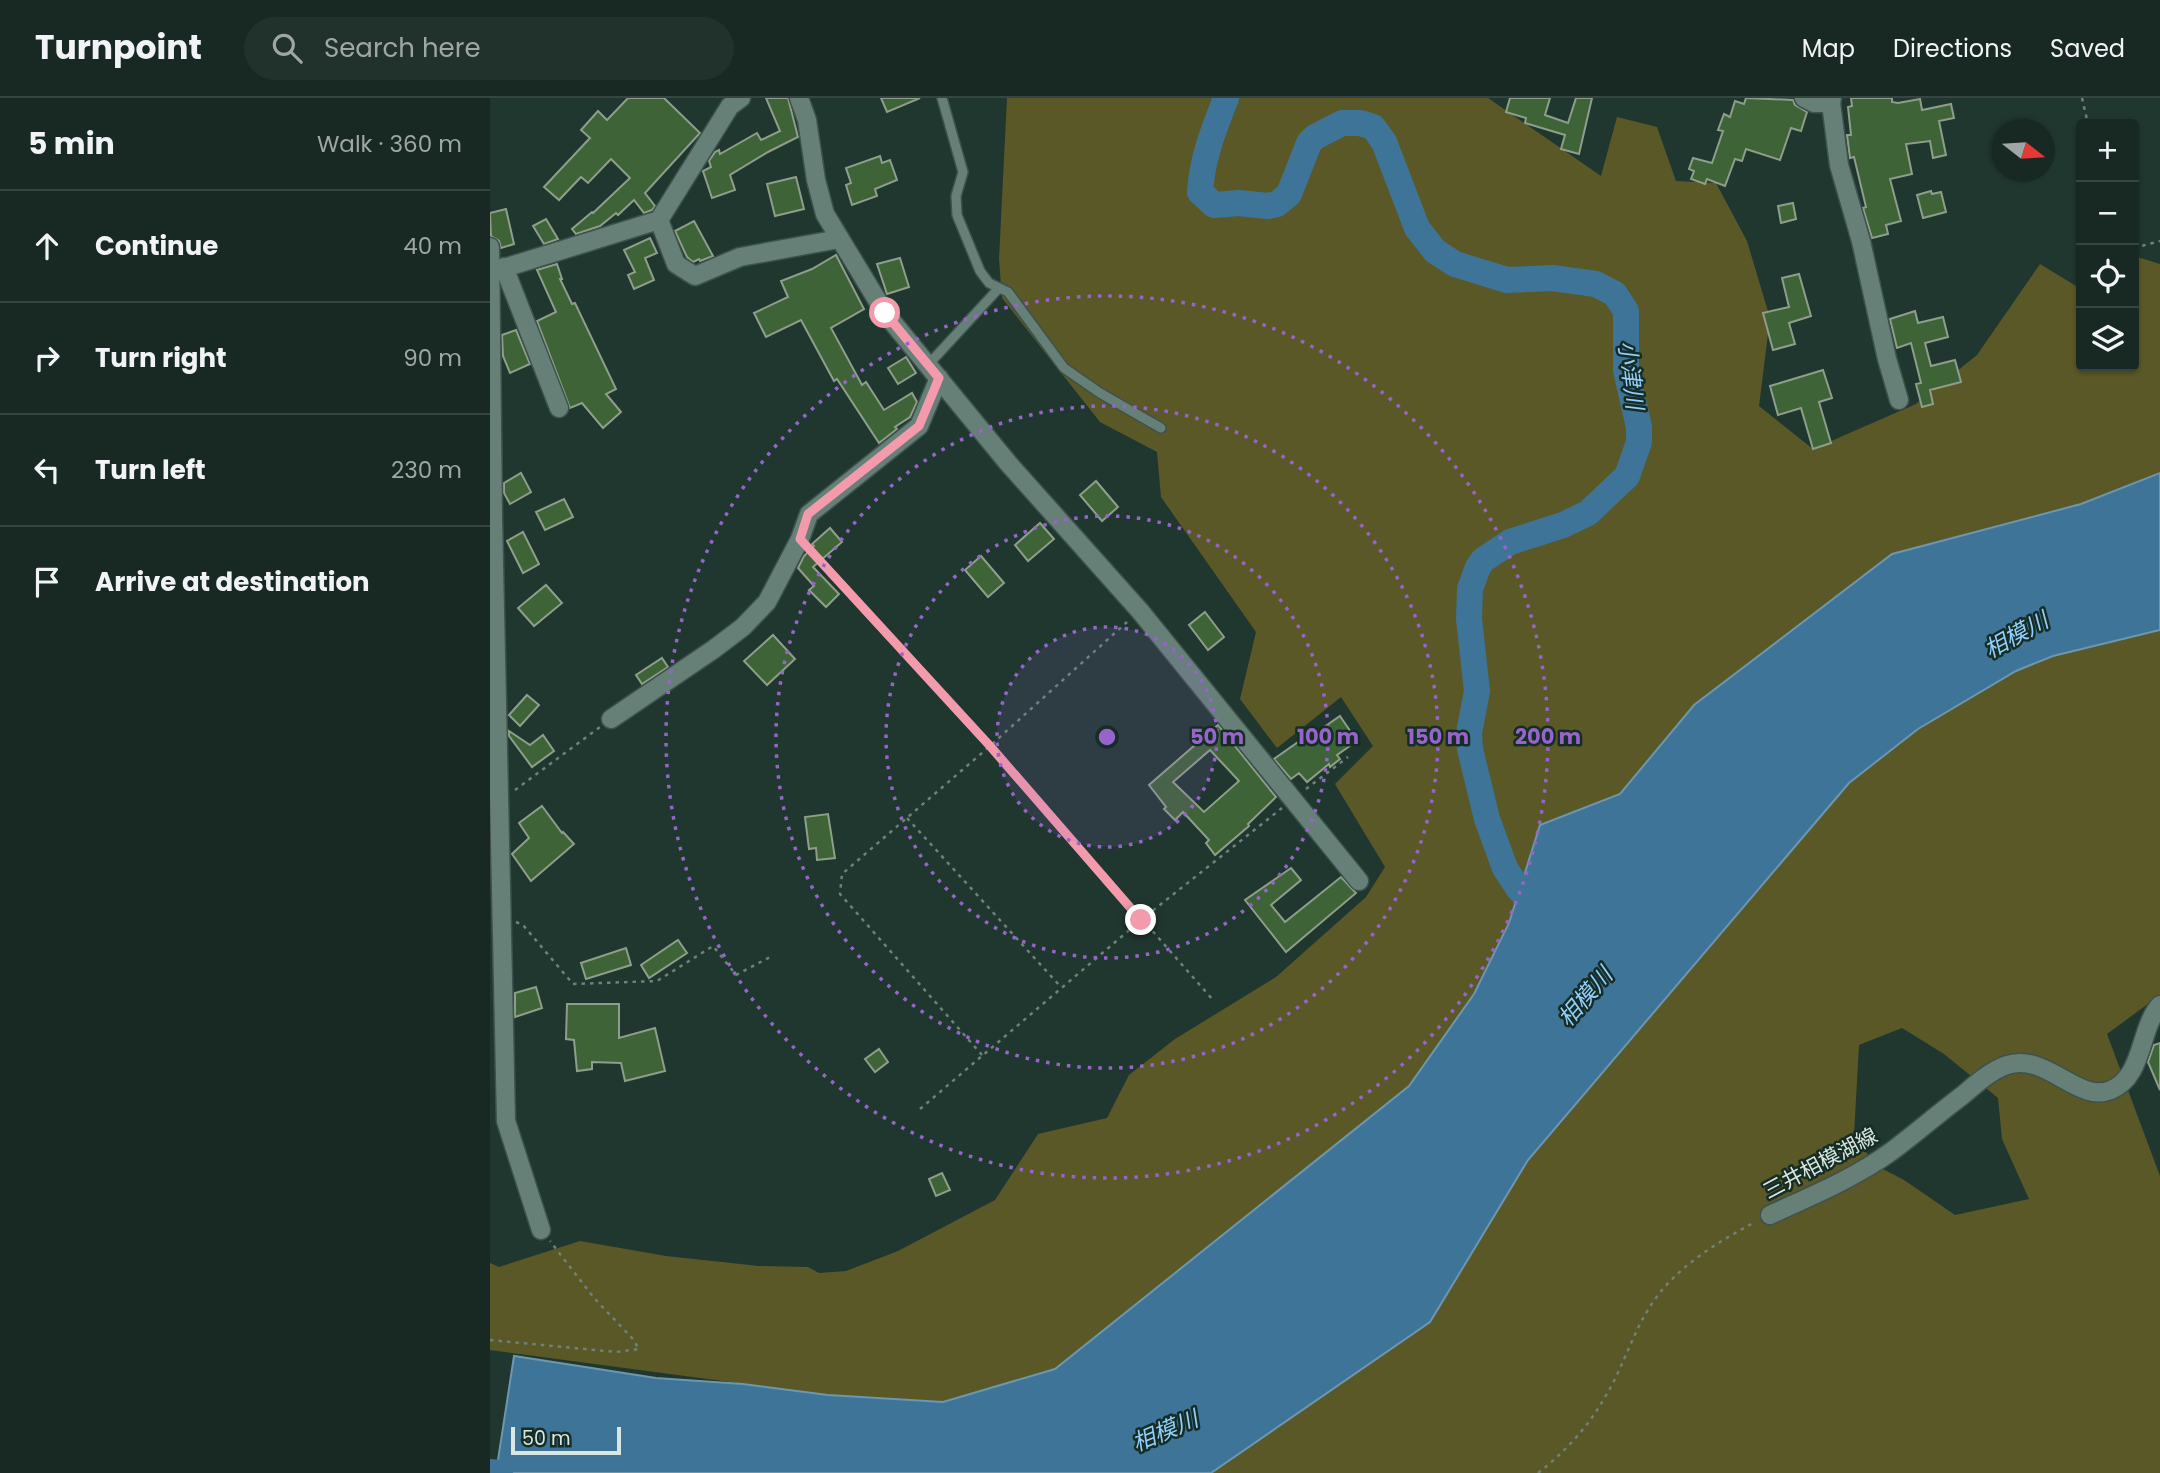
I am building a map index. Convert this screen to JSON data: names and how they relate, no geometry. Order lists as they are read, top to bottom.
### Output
{
  "streets": {
    "street": ["三井相模湖線"]
  },
  "water": ["小津川", "相模川"],
  "scale_bar": "50 m",
  "north": "right",
  "page": {
    "header": "Turnpoint",
    "search": "Search here",
    "nav": ["Map", "Directions", "Saved"],
    "heading": ["5 min", "Walk · 360 m"],
    "map_buttons": ["+", "−"],
    "list": [
      ["Continue", "40 m"],
      ["Turn right", "90 m"],
      ["Turn left", "230 m"],
      "Arrive at destination"
    ],
    "scale": "50 m"
  },
  "rings": [
    "50 m",
    "100 m",
    "150 m",
    "200 m"
  ]
}
